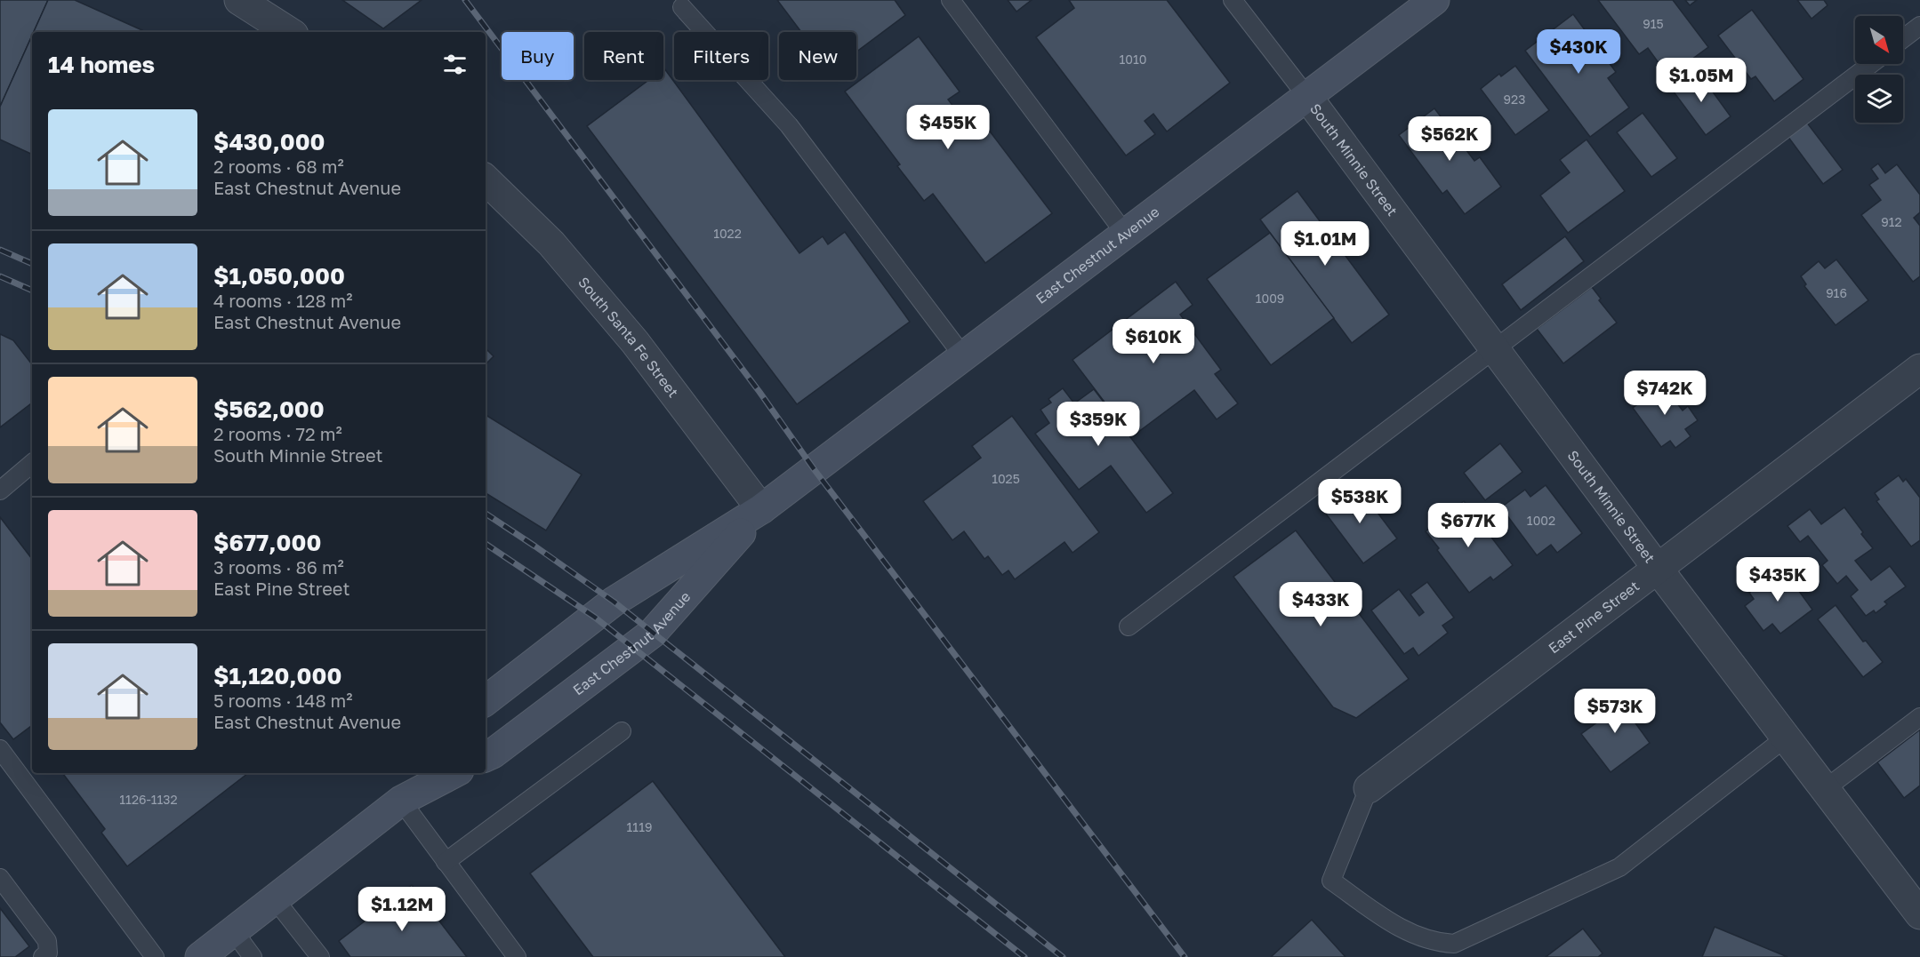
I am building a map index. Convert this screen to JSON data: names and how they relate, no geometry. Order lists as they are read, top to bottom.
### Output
{
  "streets": {
    "street": [
      "South Minnie Street",
      "East Chestnut Avenue",
      "South Santa Fe Street",
      "East Pine Street"
    ]
  },
  "crossings": [
    ["South Minnie Street", "East Chestnut Avenue"],
    ["South Minnie Street", "East Pine Street"],
    ["East Chestnut Avenue", "South Santa Fe Street"]
  ],
  "house_numbers": [
    "915",
    "1010",
    "923",
    "912",
    "1022",
    "916",
    "1009",
    "1025",
    "1002",
    "1126-1132",
    "1119"
  ],
  "north": "bottom right",
  "page": {
    "price": [
      "$430K",
      "$1.05M",
      "$455K",
      "$562K",
      "$1.01M",
      "$610K",
      "$742K",
      "$359K",
      "$538K",
      "$677K",
      "$435K",
      "$433K",
      "$573K",
      "$1.12M"
    ],
    "chip": [
      "Buy",
      "Rent",
      "Filters",
      "New"
    ],
    "heading": "14 homes",
    "list": [
      {
        "name": "$430,000",
        "note": "2 rooms · 68 m² · East Chestnut Avenue"
      },
      {
        "name": "$1,050,000",
        "note": "4 rooms · 128 m² · East Chestnut Avenue"
      },
      {
        "name": "$562,000",
        "note": "2 rooms · 72 m² · South Minnie Street"
      },
      {
        "name": "$677,000",
        "note": "3 rooms · 86 m² · East Pine Street"
      },
      {
        "name": "$1,120,000",
        "note": "5 rooms · 148 m² · East Chestnut Avenue"
      }
    ]
  }
}
